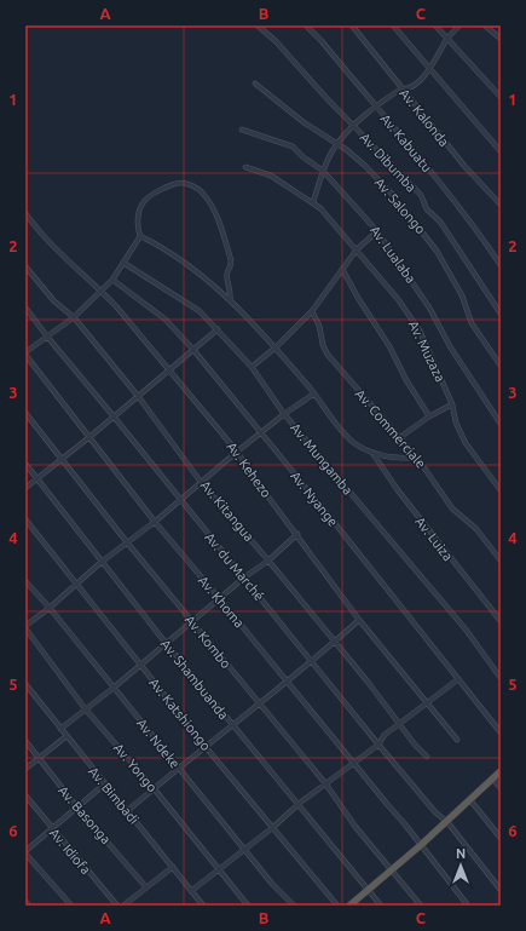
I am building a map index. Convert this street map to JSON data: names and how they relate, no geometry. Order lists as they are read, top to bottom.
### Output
{
  "streets": {
    "street": [
      "Av. Kalonda",
      "Av. Kabuatu",
      "Av. Dibumba",
      "Av. Salongo",
      "Av. Lualaba",
      "Av. Muzaza",
      "Av. Commerciale",
      "Av. Mungamba",
      "Av. Kehezo",
      "Av. Nyange",
      "Av. Kitangua",
      "Av. Luiza",
      "Av. du Marché",
      "Av. Khoma",
      "Av. Kombo",
      "Av. Shambuanda",
      "Av. Katshiongo",
      "Av. Ndeke",
      "Av. Yongo",
      "Av. Bimbadi",
      "Av. Basonga",
      "Av. Idiofa"
    ]
  },
  "north": "top",
  "grid": {
    "columns": ["A", "B", "C"],
    "rows": [
      "1",
      "2",
      "3",
      "4",
      "5",
      "6"
    ]
  }
}
